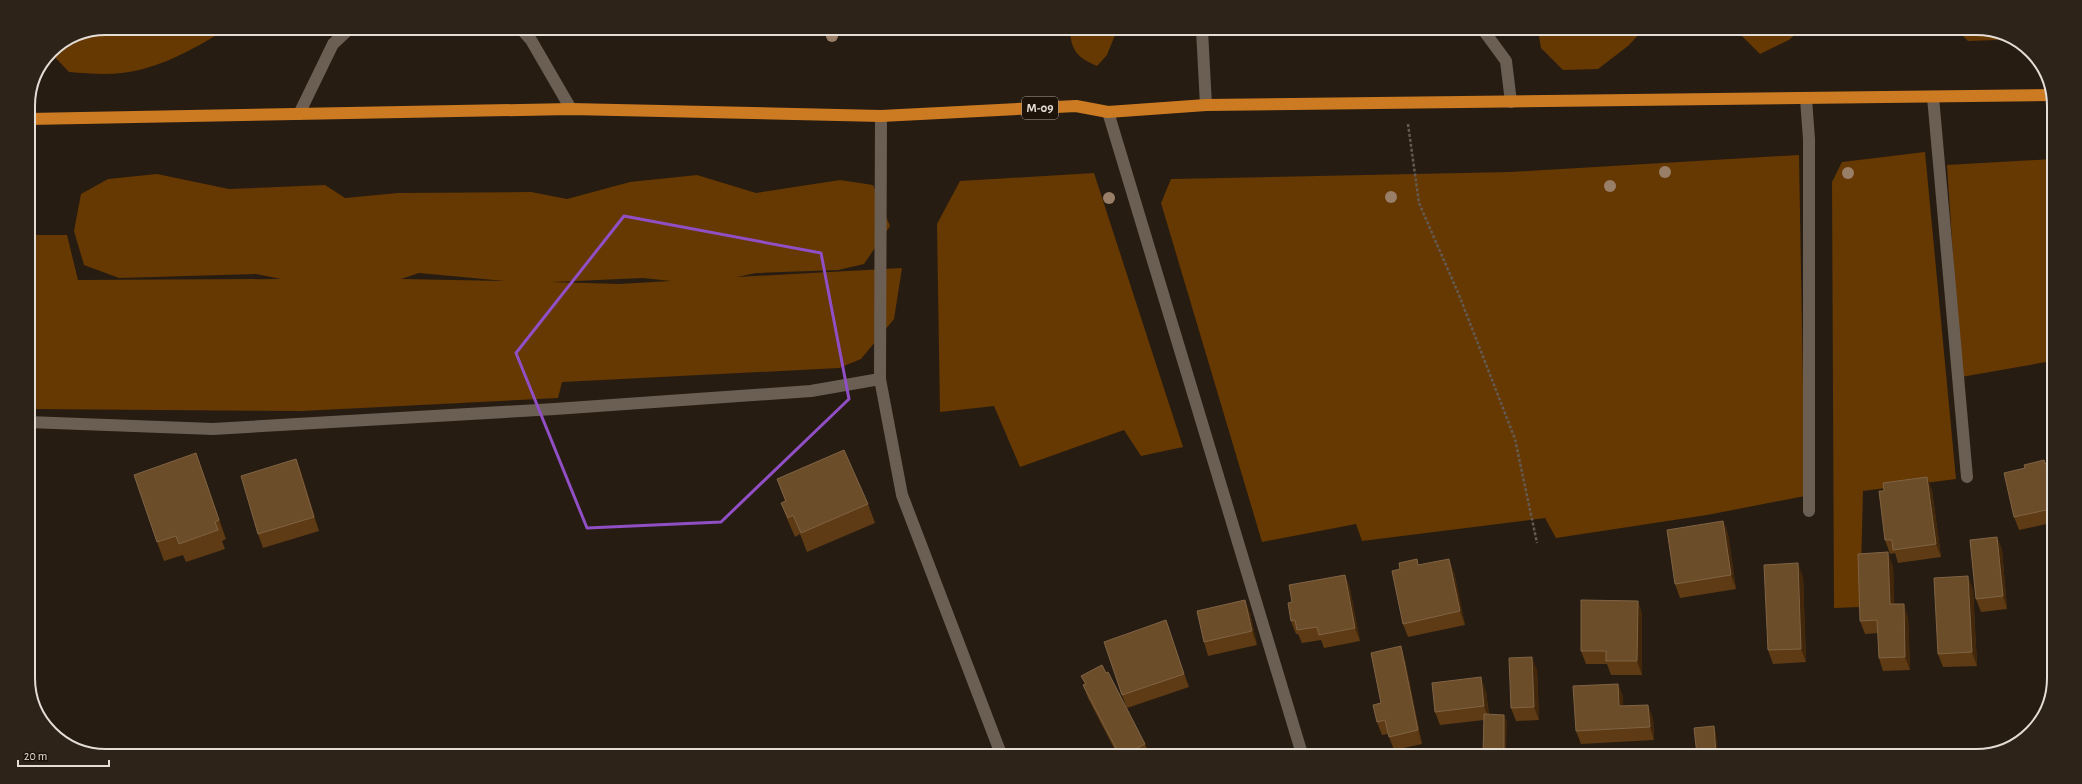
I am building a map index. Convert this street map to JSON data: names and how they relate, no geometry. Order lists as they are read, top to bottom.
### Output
{
  "streets": {
    "highway": ["М-09"]
  },
  "scale_bar": "20 m"
}
